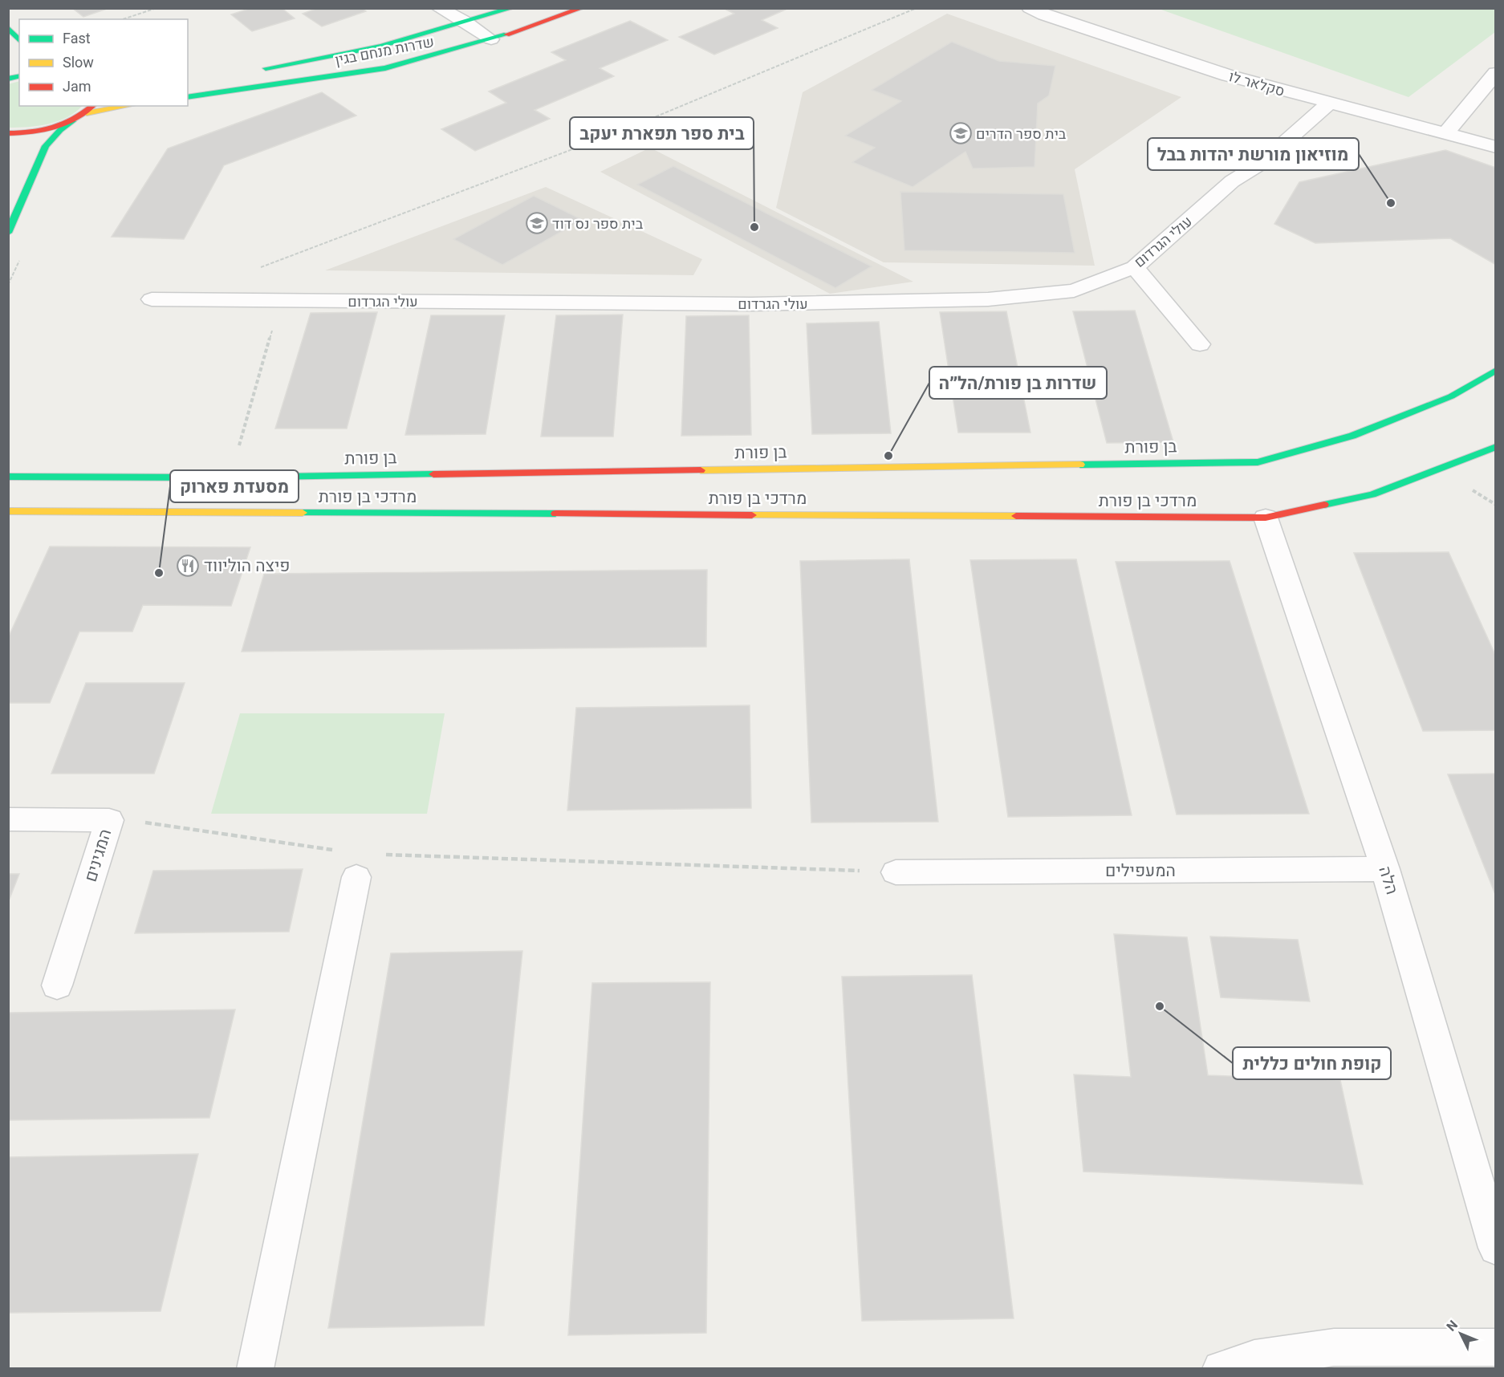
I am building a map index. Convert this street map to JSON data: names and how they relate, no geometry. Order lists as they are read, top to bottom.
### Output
{
  "streets": {
    "street": [
      "שדרות מנחם בגין",
      "סקלאר לו",
      "עולי הגרדום",
      "בן פורת",
      "מרדכי בן פורת",
      "המגינים",
      "המעפילים",
      "הלה"
    ]
  },
  "crossings": [
    ["סקלאר לו", "עולי הגרדום"],
    ["מרדכי בן פורת", "הלה"],
    ["המעפילים", "הלה"]
  ],
  "places": {
    "school or university": ["בית ספר הדרים", "בית ספר נס דוד"],
    "other": [
      "מוזיאון מורשת יהדות בבל",
      "בית ספר תפארת יעקב",
      "שדרות בן פורת/הל״ה",
      "מסעדת פארוק",
      "קופת חולים כללית"
    ],
    "restaurant": ["פיצה הוליווד"]
  },
  "legend": ["Fast", "Slow", "Jam"],
  "north": "top left"
}
